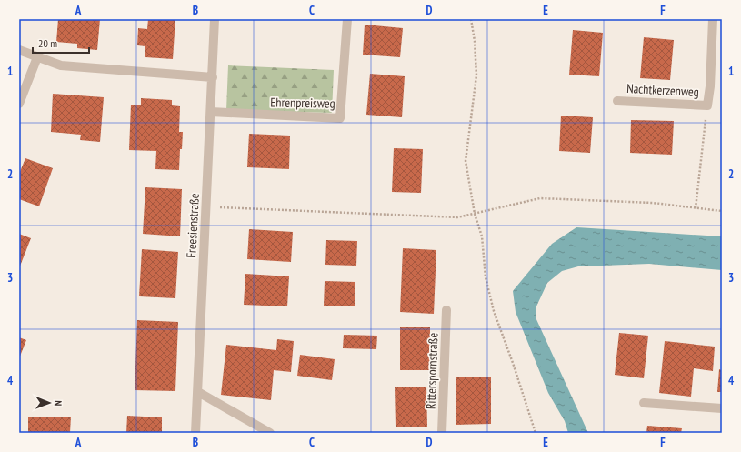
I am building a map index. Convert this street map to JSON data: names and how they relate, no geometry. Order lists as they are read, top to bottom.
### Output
{
  "streets": {
    "street": [
      "Nachtkerzenweg",
      "Ehrenpreisweg",
      "Freesienstraße",
      "Ritterspornstraße"
    ]
  },
  "crossings": [
    ["Ehrenpreisweg", "Freesienstraße"]
  ],
  "scale_bar": "20 m",
  "north": "right",
  "grid": {
    "columns": [
      "A",
      "B",
      "C",
      "D",
      "E",
      "F"
    ],
    "rows": [
      "1",
      "2",
      "3",
      "4"
    ]
  }
}
